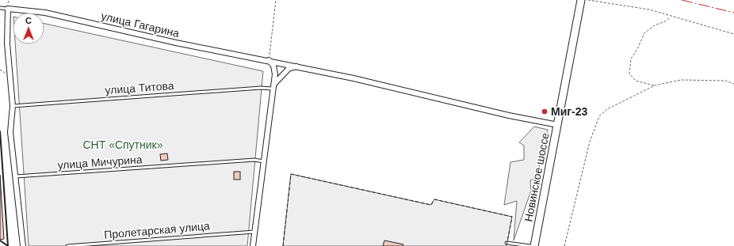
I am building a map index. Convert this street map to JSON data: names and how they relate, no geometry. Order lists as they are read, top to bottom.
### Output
{
  "streets": {
    "main road": ["Новинское шоссе"],
    "street": ["улица Гагарина"],
    "lane": ["улица Титова", "улица Мичурина", "Пролетарская улица"]
  },
  "crossings": [
    ["улица Гагарина", "Новинское шоссе"]
  ],
  "parks": ["СНТ «Спутник»"],
  "places": ["Миг-23"],
  "north": "top"
}
